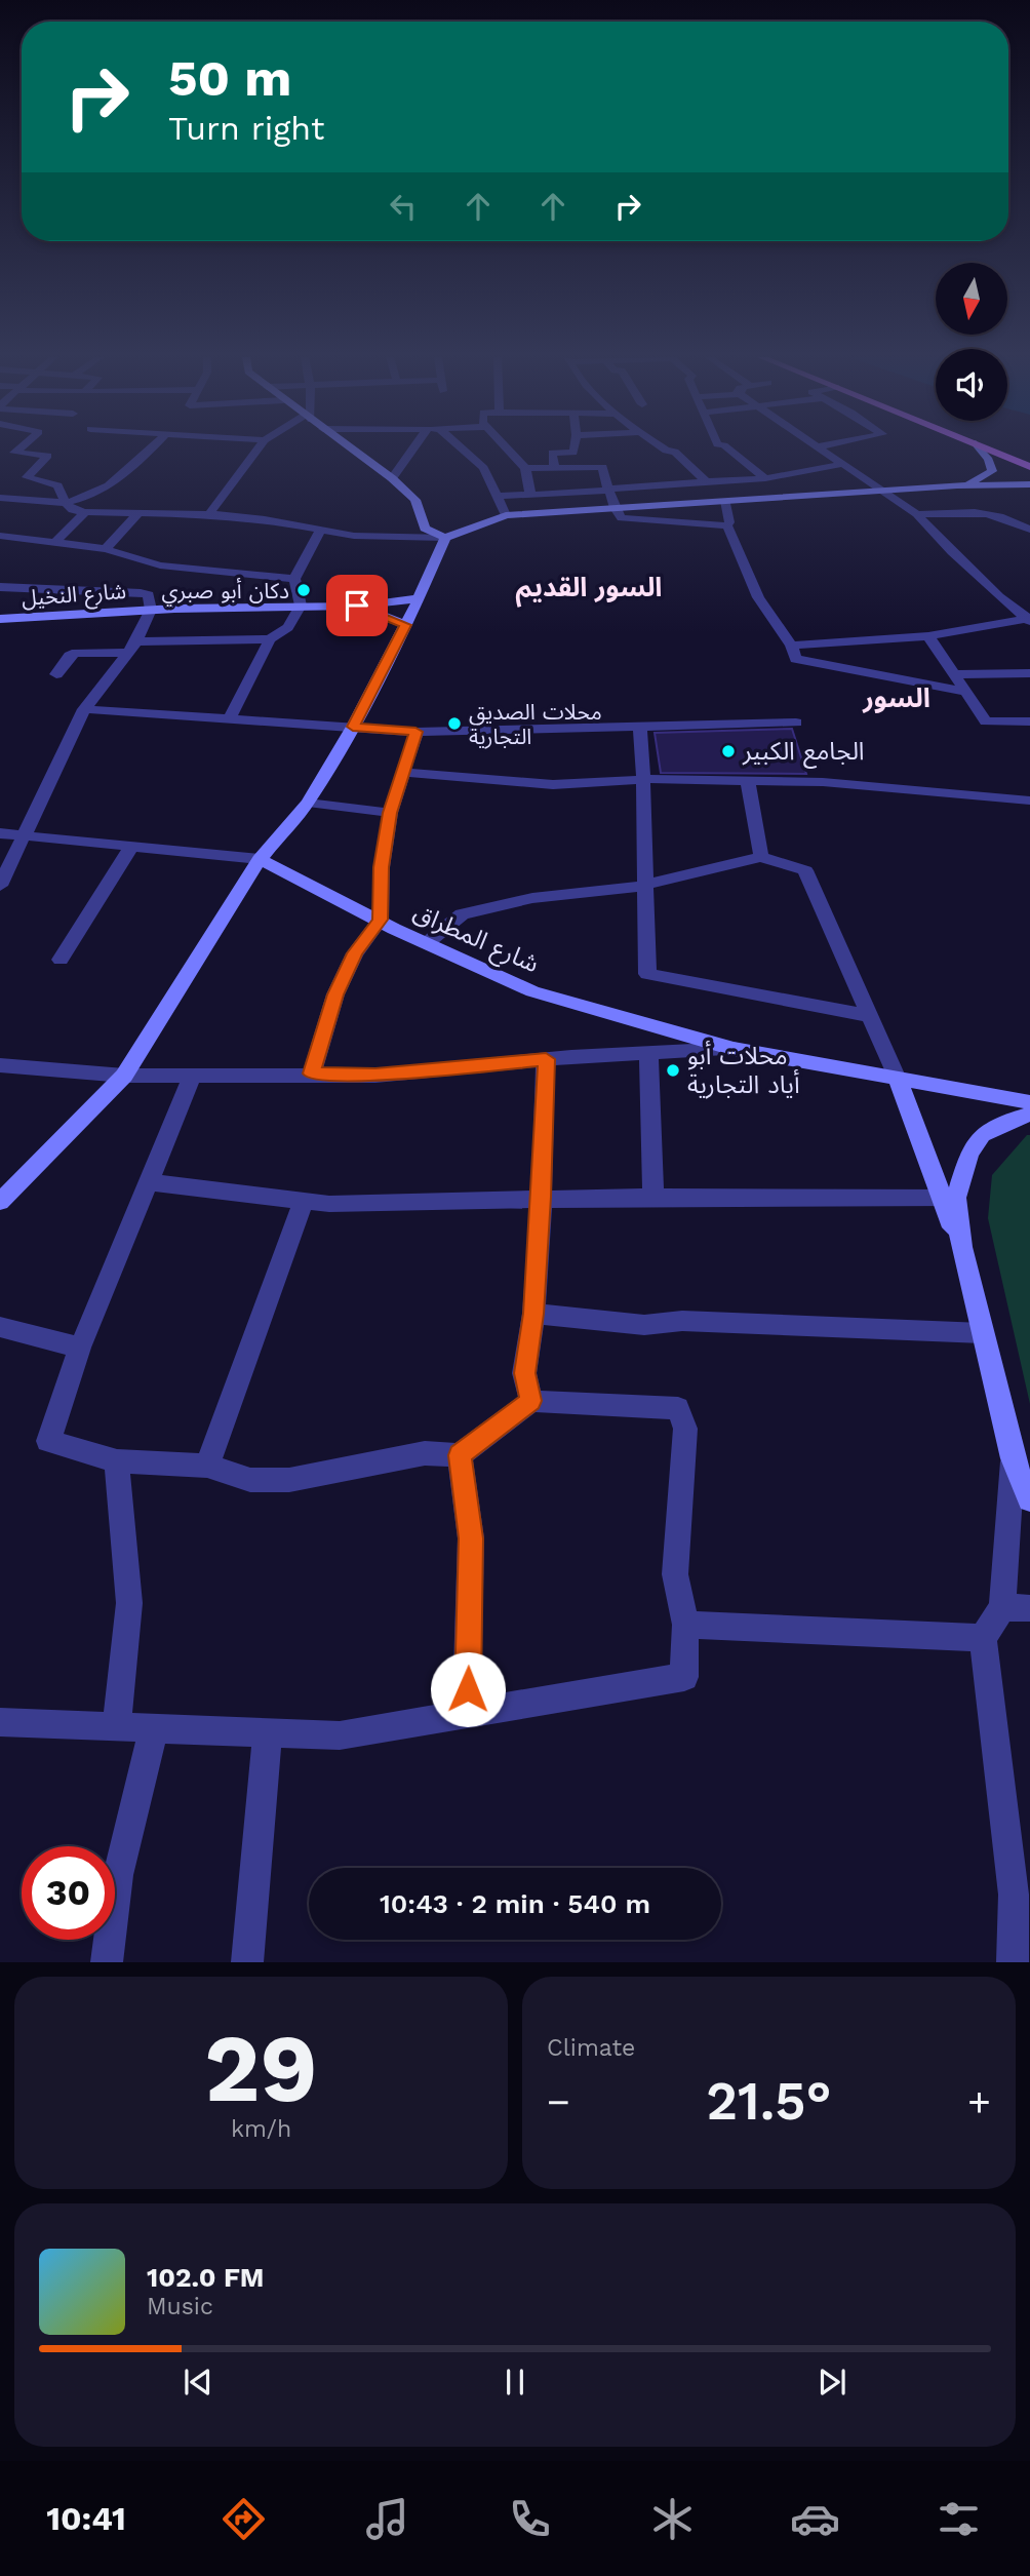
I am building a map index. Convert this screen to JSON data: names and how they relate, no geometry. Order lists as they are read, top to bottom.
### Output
{
  "streets": {
    "street": ["شارع النخيل", "شارع المطراق"]
  },
  "districts": ["السور القديم", "السور"],
  "places": [
    "دكان أبو صبري",
    "محلات الصديق التجارية",
    "الجامع الكبير",
    "محلات أبو أياد التجارية"
  ],
  "north": "bottom",
  "page": {
    "turn": ["50 m", "Turn right"],
    "limit": "30",
    "trip": "10:43 · 2 min · 540 m",
    "tile": [
      ["29", "km/h"],
      "Climate"
    ],
    "heat": ["−", "21.5°", "+"],
    "song": ["102.0 FM", "Music"],
    "tabs": "10:41"
  }
}
